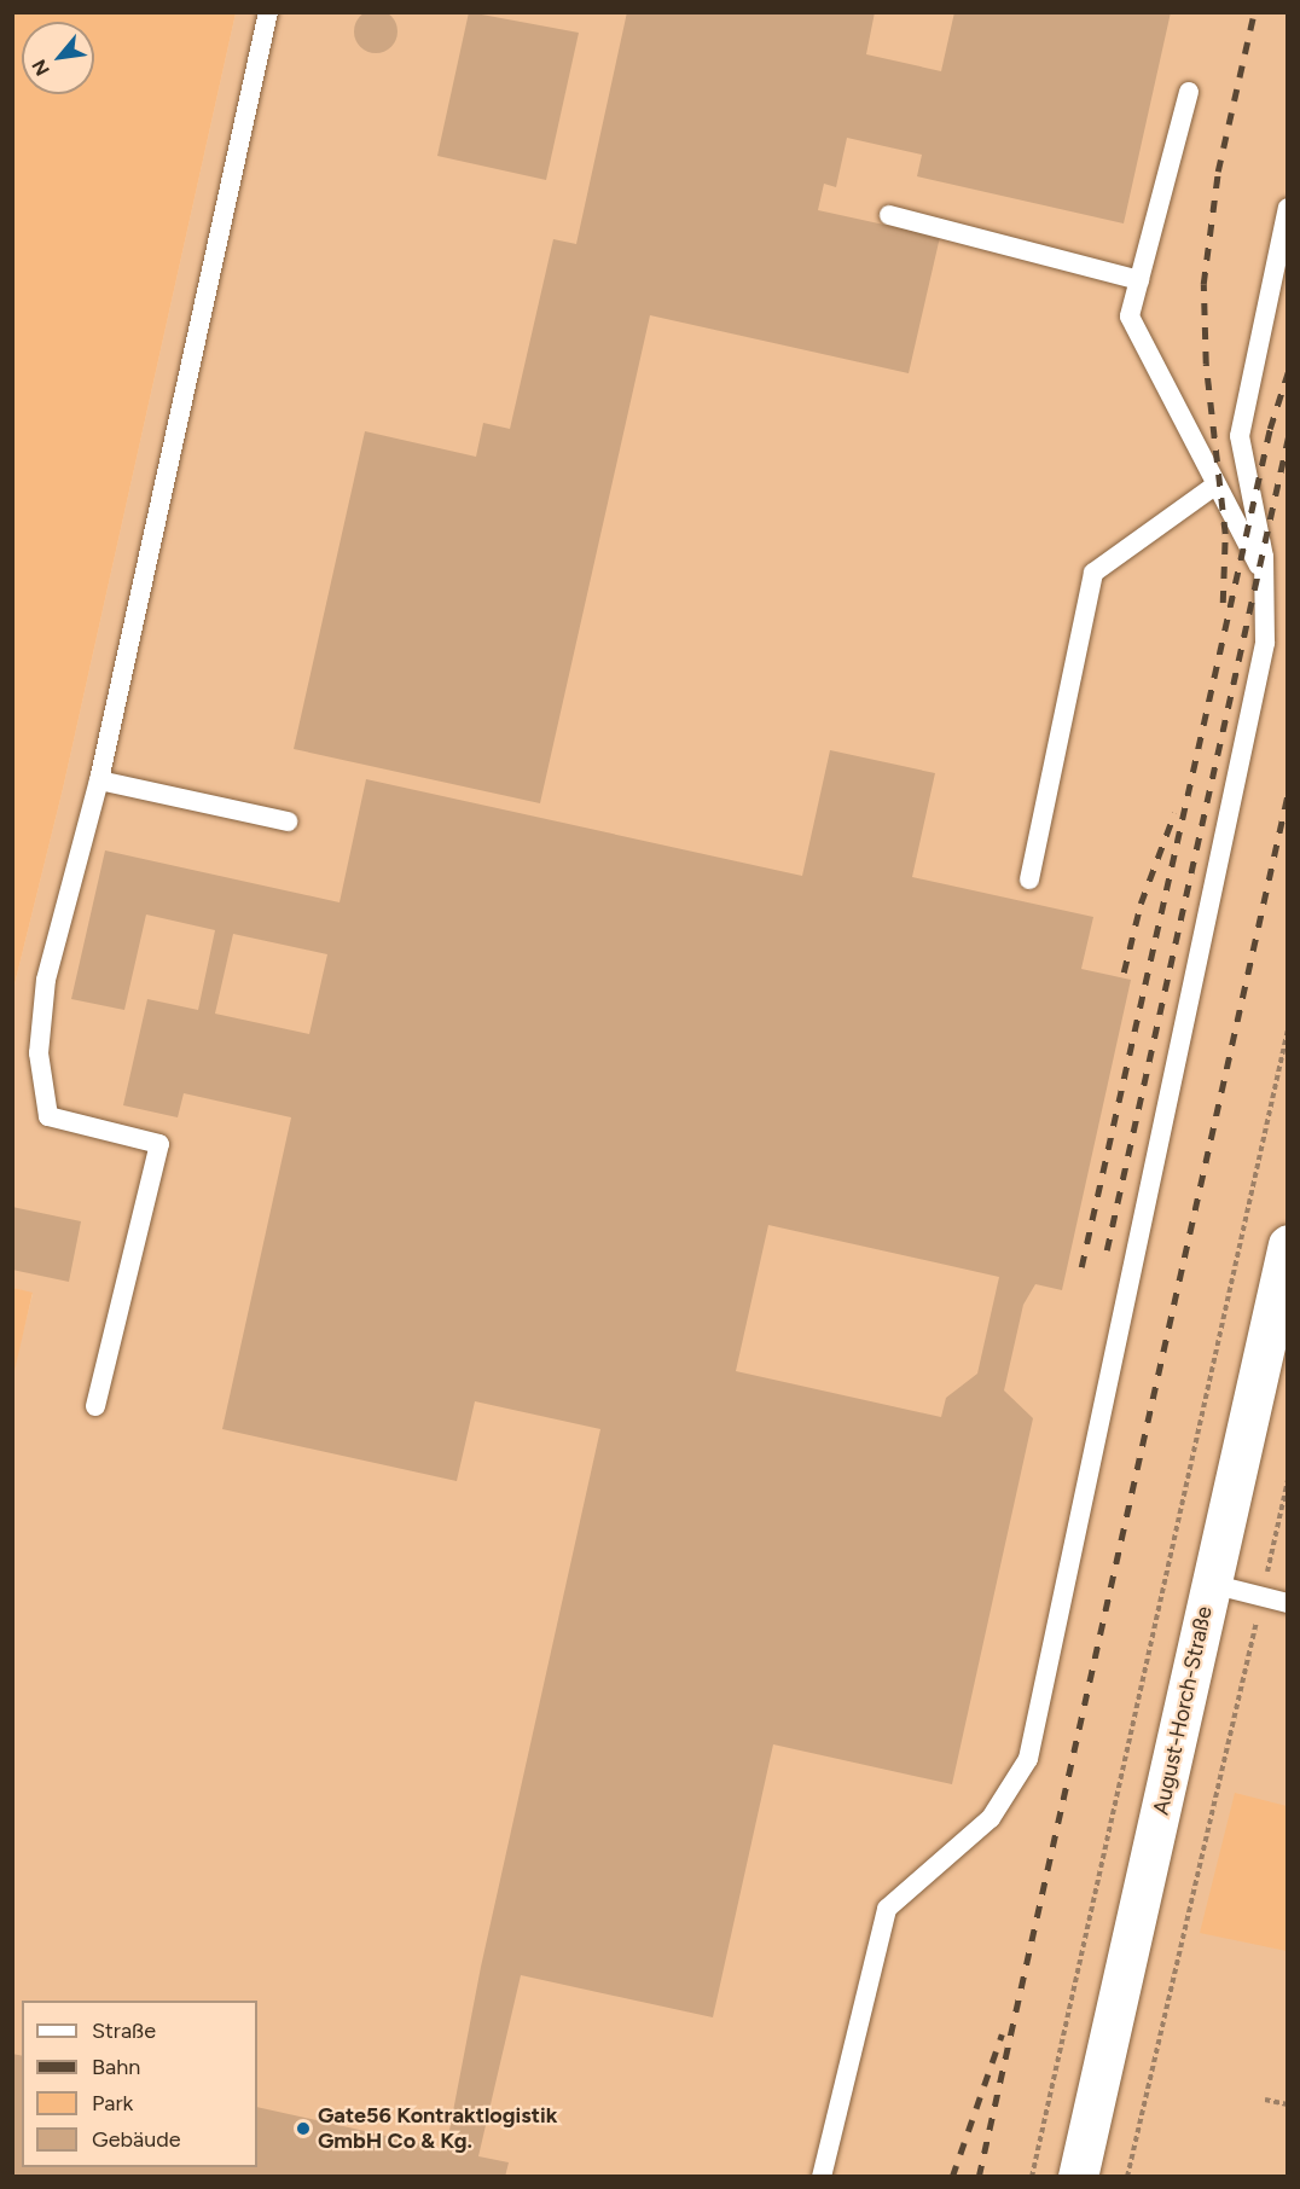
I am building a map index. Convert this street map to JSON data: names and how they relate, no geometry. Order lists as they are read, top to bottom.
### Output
{
  "streets": {
    "main road": ["August-Horch-Straße"]
  },
  "places": ["Gate56 Kontraktlogistik GmbH Co & Kg."],
  "legend": [
    "Straße",
    "Bahn",
    "Park",
    "Gebäude"
  ],
  "north": "bottom left"
}
